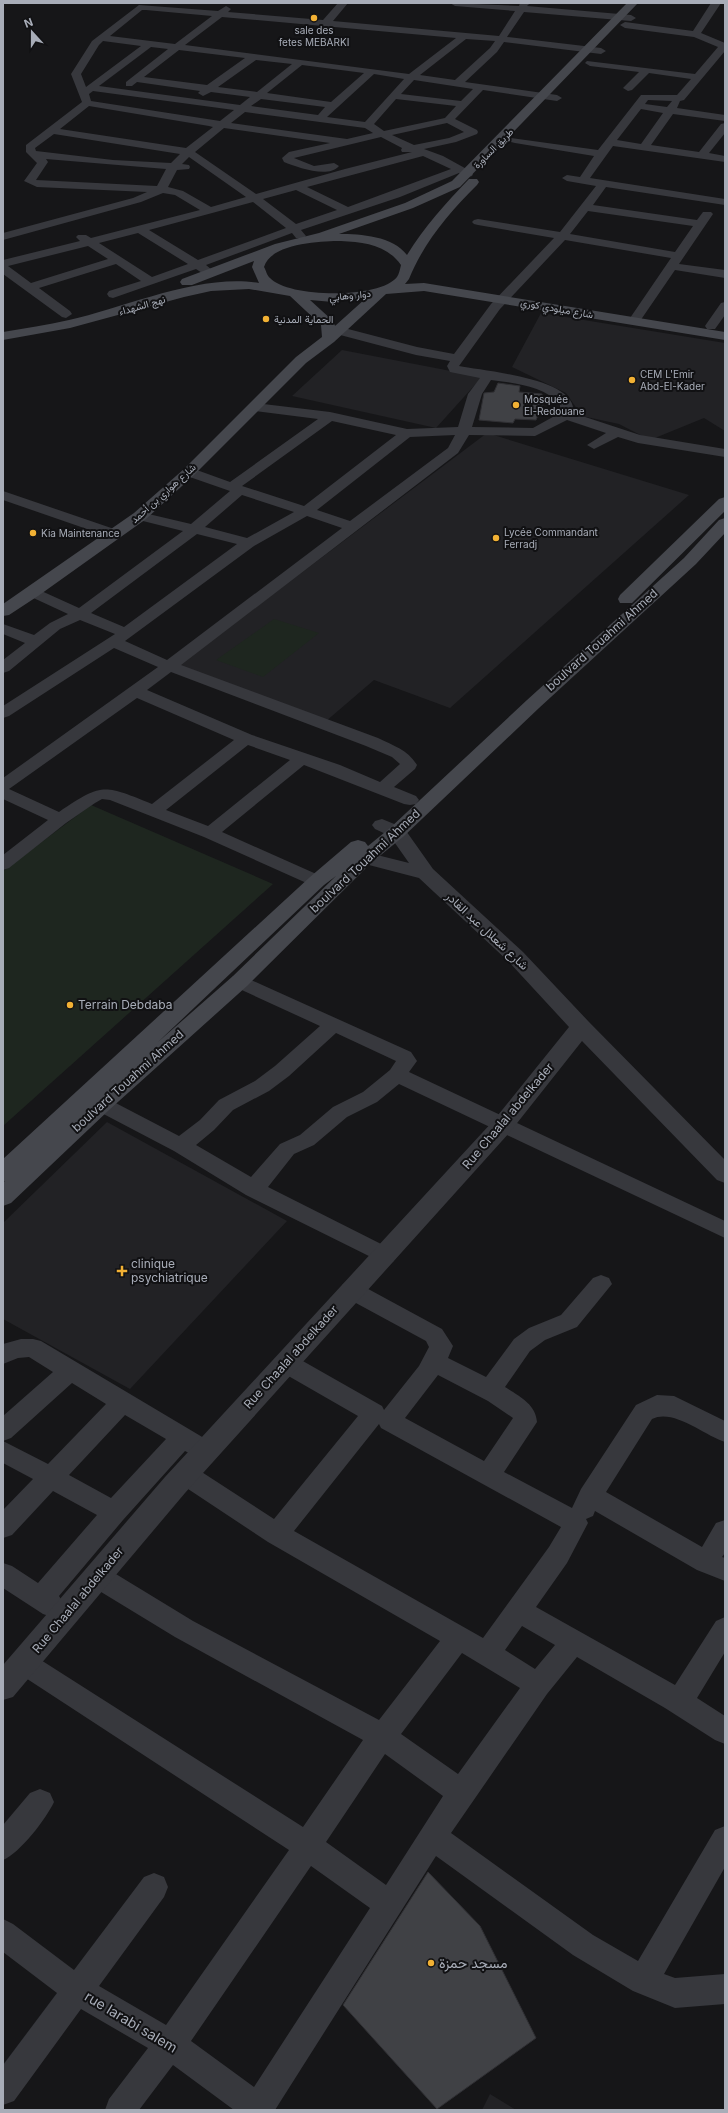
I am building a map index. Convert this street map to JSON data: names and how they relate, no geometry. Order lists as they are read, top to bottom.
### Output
{
  "streets": {
    "main road": [
      "طريق الساورة",
      "دوار وهابي",
      "نهج الشهداء",
      "شارع ميلودي كوري",
      "شارع هواري بن أحمد",
      "boulvard Touahmi Ahmed"
    ],
    "street": ["شارع شعلال عبد القادر", "Rue Chaalal abdelkader", "rue larabi salem"]
  },
  "crossings": [
    ["طريق الساورة", "دوار وهابي"],
    ["طريق الساورة", "شارع ميلودي كوري"],
    ["دوار وهابي", "نهج الشهداء"],
    ["دوار وهابي", "شارع ميلودي كوري"],
    ["boulvard Touahmi Ahmed", "شارع شعلال عبد القادر"],
    ["شارع شعلال عبد القادر", "Rue Chaalal abdelkader"]
  ],
  "places": {
    "other": [
      "sale des fetes MEBARKI",
      "الحماية المدنية",
      "CEM L'Emir Abd-El-Kader",
      "Mosquée El-Redouane",
      "Kia Maintenance",
      "Lycée Commandant Ferradj",
      "Terrain Debdaba",
      "مسجد حمزة"
    ],
    "health": ["clinique psychiatrique"]
  },
  "north": "top"
}
